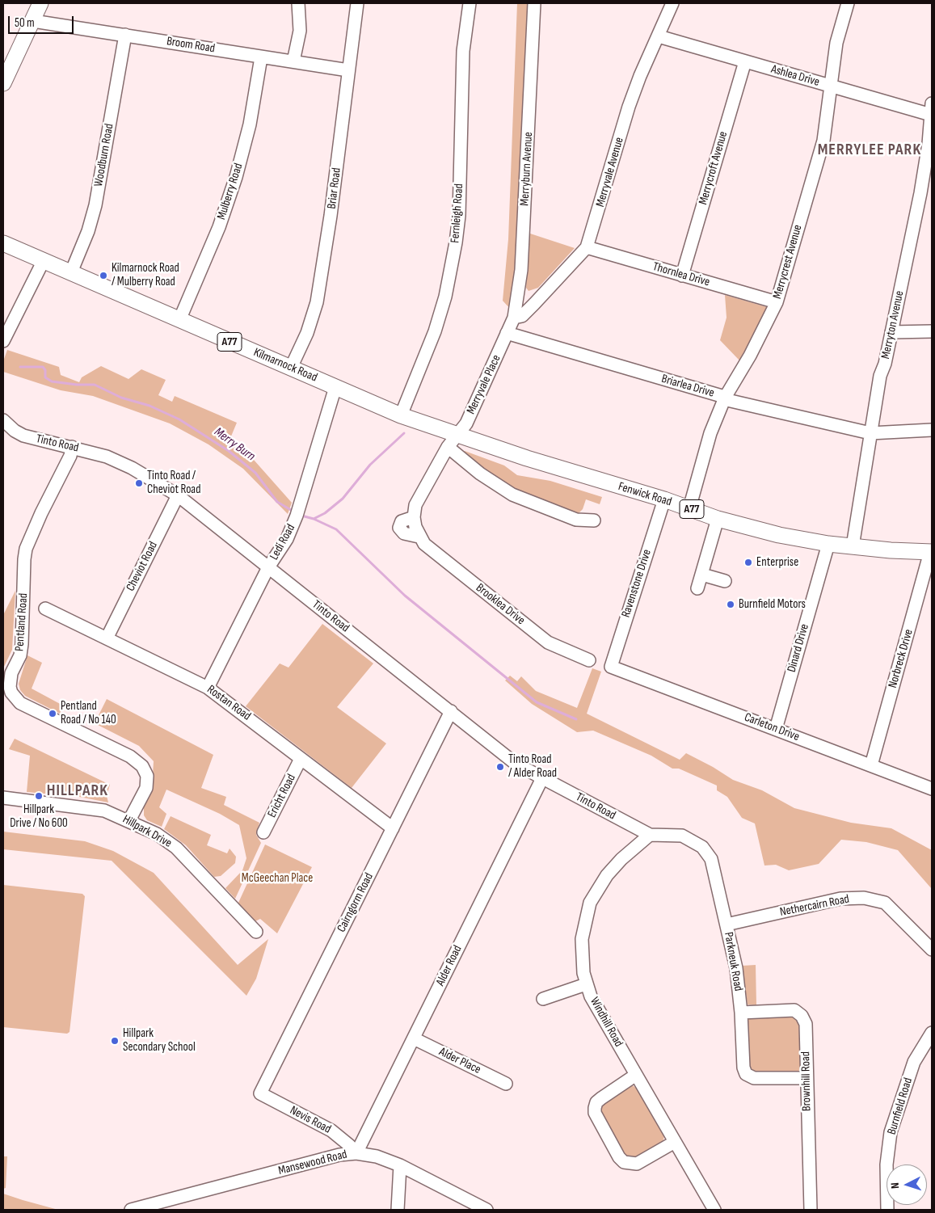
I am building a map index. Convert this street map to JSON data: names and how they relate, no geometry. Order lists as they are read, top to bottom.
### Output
{
  "streets": {
    "main road": ["A77", "Kilmarnock Road", "Fenwick Road"],
    "street": [
      "Broom Road",
      "Ashlea Drive",
      "Woodburn Road",
      "Merrycroft Avenue",
      "Merryburn Avenue",
      "Merryvale Avenue",
      "Briar Road",
      "Mulberry Road",
      "Fernleigh Road",
      "Merrycrest Avenue",
      "Thornlea Drive",
      "Merryton Avenue",
      "Merryvale Place",
      "Briarlea Drive",
      "Tinto Road",
      "Ledi Road",
      "Cheviot Road",
      "Ravenstone Drive",
      "Brooklea Drive",
      "Pentland Road",
      "Dinard Drive",
      "Norbreck Drive",
      "Rostan Road",
      "Carleton Drive",
      "Ericht Road",
      "Hillpark Drive",
      "Cairngorm Road",
      "Nethercairn Road",
      "Parkneuk Road",
      "Alder Road",
      "Windhill Road",
      "Alder Place",
      "Brownhill Road",
      "Burnfield Road",
      "Nevis Road",
      "Mansewood Road"
    ]
  },
  "crossings": [
    ["Broom Road", "Woodburn Road"],
    ["Broom Road", "Briar Road"],
    ["Broom Road", "Mulberry Road"],
    ["Ashlea Drive", "Merrycroft Avenue"],
    ["Ashlea Drive", "Merryvale Avenue"],
    ["Ashlea Drive", "Merrycrest Avenue"],
    ["Ashlea Drive", "Merryton Avenue"],
    ["Woodburn Road", "Kilmarnock Road"],
    ["Merrycroft Avenue", "Thornlea Drive"],
    ["Merryburn Avenue", "Merryvale Avenue"],
    ["Merryburn Avenue", "Merryvale Place"],
    ["Merryburn Avenue", "Briarlea Drive"],
    ["Merryvale Avenue", "Thornlea Drive"],
    ["Briar Road", "Kilmarnock Road"],
    ["Mulberry Road", "Kilmarnock Road"],
    ["Fernleigh Road", "Kilmarnock Road"],
    ["Merrycrest Avenue", "Thornlea Drive"],
    ["Merrycrest Avenue", "Briarlea Drive"],
    ["Merrycrest Avenue", "Fenwick Road"],
    ["Merryton Avenue", "Briarlea Drive"],
    ["Merryton Avenue", "Fenwick Road"],
    ["Kilmarnock Road", "Merryvale Place"],
    ["Kilmarnock Road", "Fenwick Road"],
    ["Kilmarnock Road", "Ledi Road"],
    ["Kilmarnock Road", "Brooklea Drive"],
    ["Merryvale Place", "Briarlea Drive"],
    ["Merryvale Place", "Fenwick Road"],
    ["Merryvale Place", "Brooklea Drive"],
    ["Tinto Road", "Ledi Road"],
    ["Tinto Road", "Cheviot Road"],
    ["Tinto Road", "Pentland Road"],
    ["Tinto Road", "Cairngorm Road"],
    ["Tinto Road", "Parkneuk Road"],
    ["Tinto Road", "Alder Road"],
    ["Tinto Road", "Windhill Road"],
    ["Fenwick Road", "Ravenstone Drive"],
    ["Fenwick Road", "Brooklea Drive"],
    ["Fenwick Road", "Dinard Drive"],
    ["Fenwick Road", "Norbreck Drive"],
    ["Ledi Road", "Rostan Road"],
    ["Cheviot Road", "Rostan Road"],
    ["Ravenstone Drive", "Carleton Drive"],
    ["Pentland Road", "Hillpark Drive"],
    ["Dinard Drive", "Carleton Drive"],
    ["Norbreck Drive", "Carleton Drive"],
    ["Rostan Road", "Ericht Road"],
    ["Rostan Road", "Cairngorm Road"],
    ["Cairngorm Road", "Nevis Road"],
    ["Nethercairn Road", "Parkneuk Road"],
    ["Parkneuk Road", "Windhill Road"],
    ["Parkneuk Road", "Brownhill Road"],
    ["Alder Road", "Alder Place"],
    ["Alder Road", "Nevis Road"],
    ["Alder Road", "Mansewood Road"],
    ["Nevis Road", "Mansewood Road"]
  ],
  "districts": ["MERRYLEE PARK", "HILLPARK"],
  "water": ["Merry Burn"],
  "parks": ["McGeechan Place"],
  "places": [
    "Kilmarnock Road / Mulberry Road",
    "Tinto Road / Cheviot Road",
    "Enterprise",
    "Burnfield Motors",
    "Pentland Road / No 140",
    "Tinto Road / Alder Road",
    "Hillpark Drive / No 600",
    "Hillpark Secondary School"
  ],
  "scale_bar": "50 m",
  "north": "left"
}
